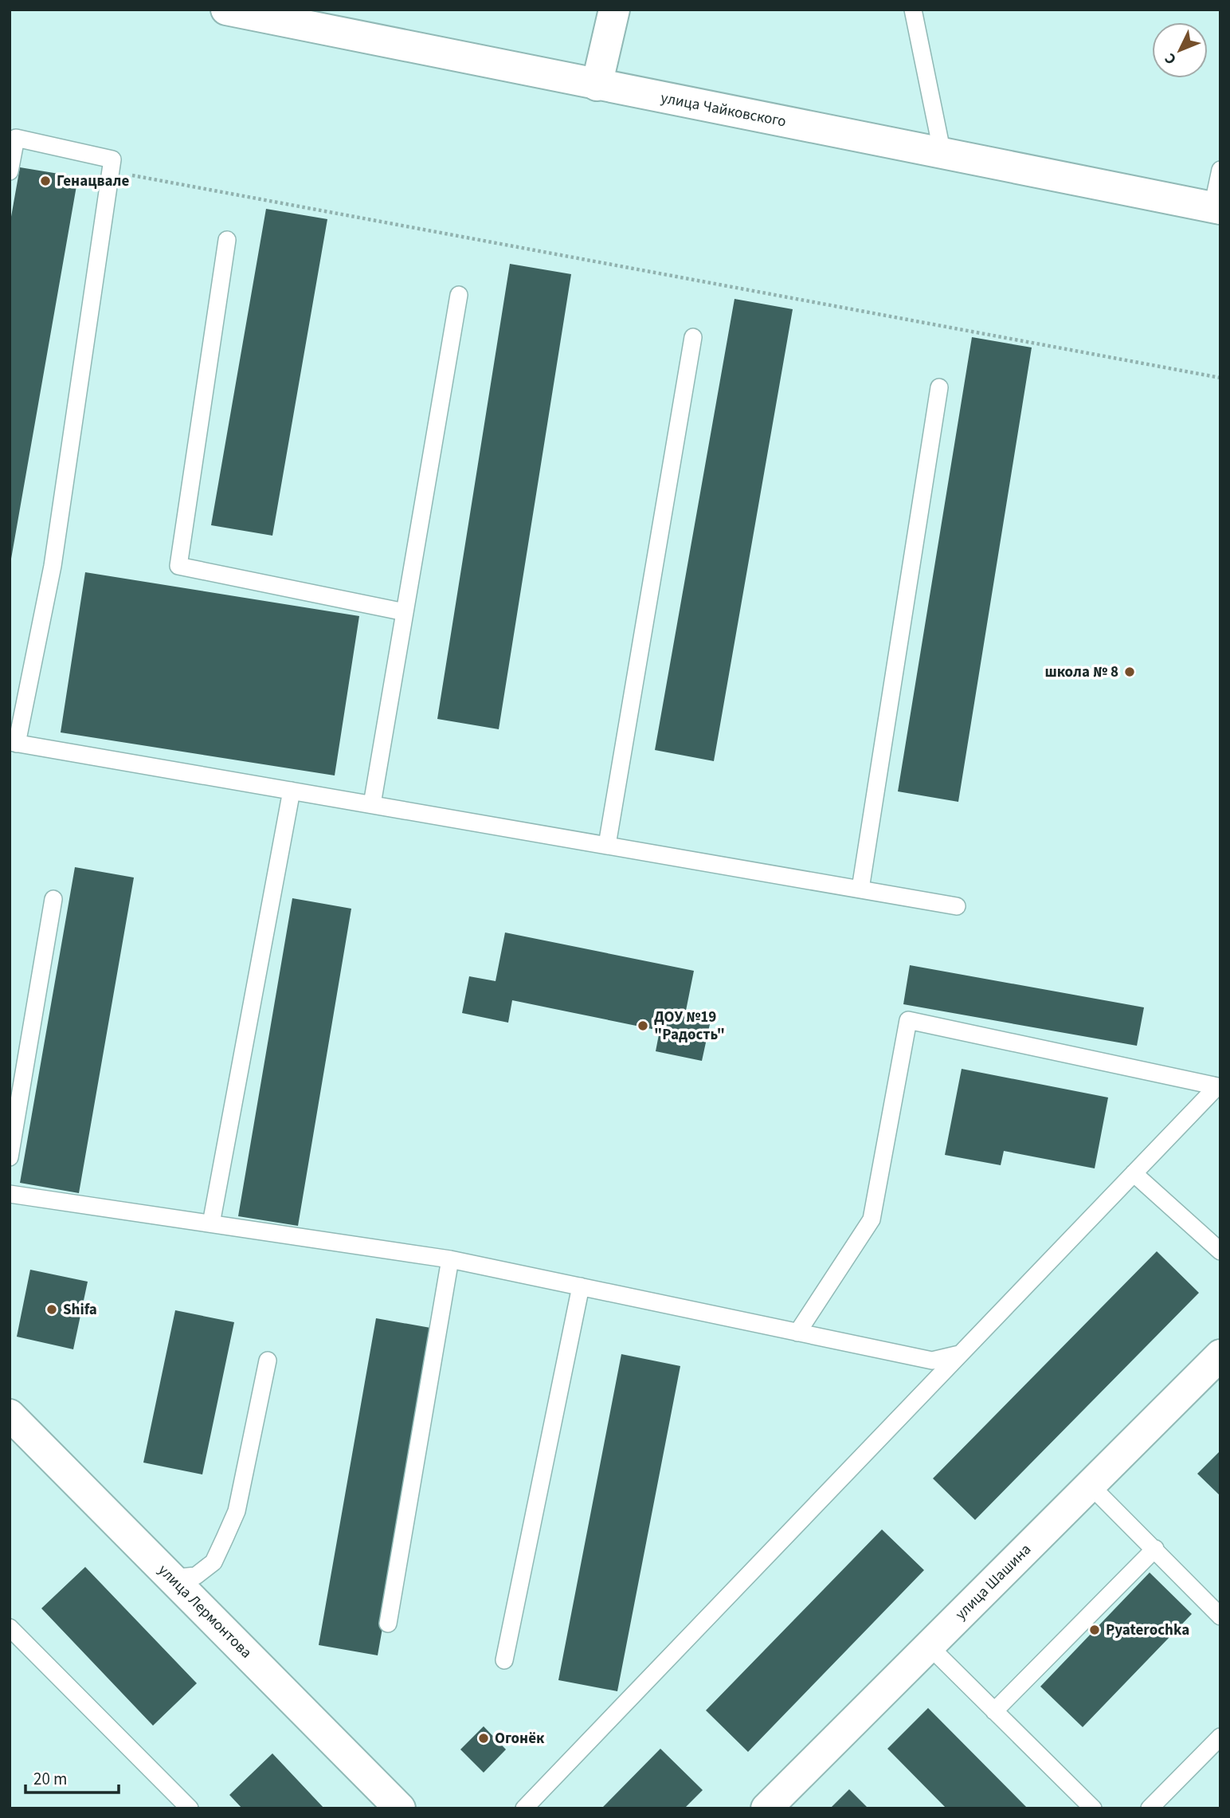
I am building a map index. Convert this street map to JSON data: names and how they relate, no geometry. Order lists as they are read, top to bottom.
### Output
{
  "streets": {
    "main road": ["улица Чайковского", "улица Шашина", "улица Лермонтова"]
  },
  "places": [
    "Генацвале",
    "школа № 8",
    "ДОУ №19 \"Радость\"",
    "Shifa",
    "Pyaterochka",
    "Огонёк"
  ],
  "scale_bar": "20 m",
  "north": "bottom left"
}
